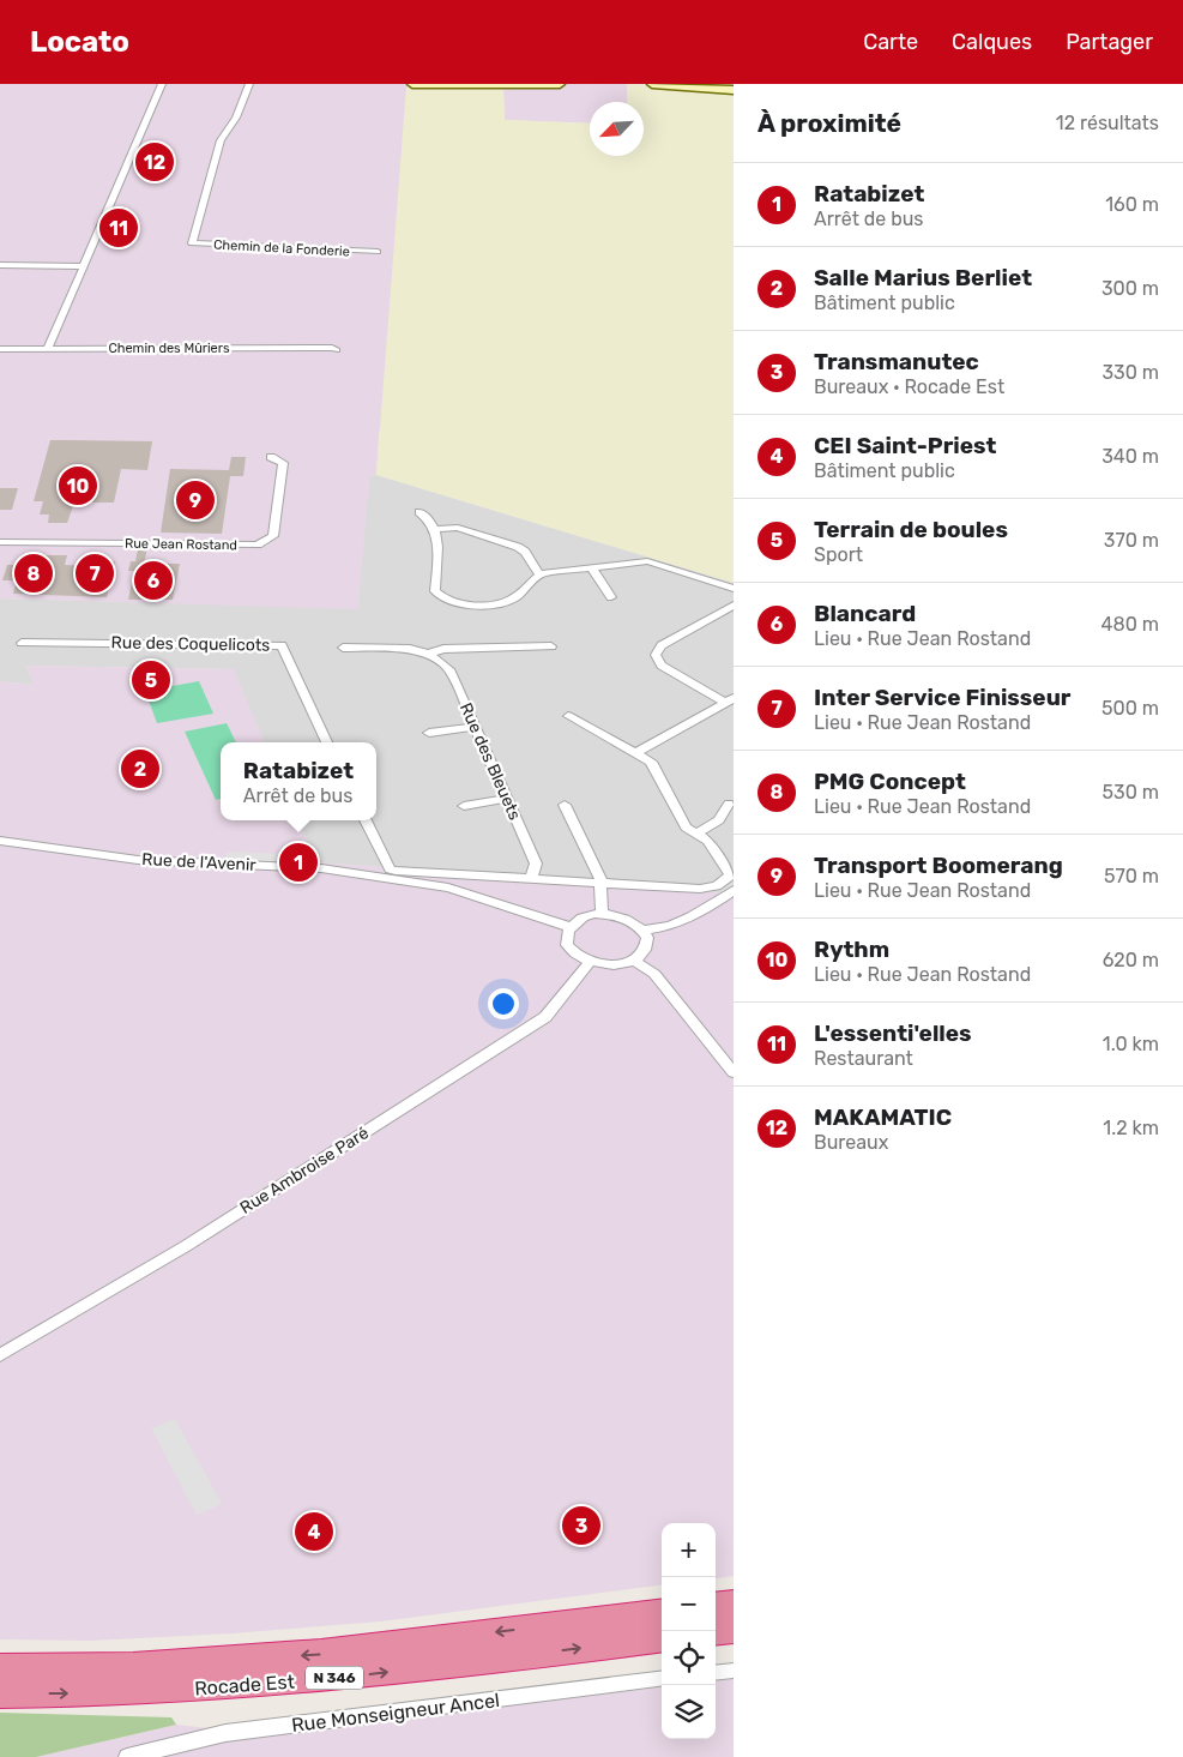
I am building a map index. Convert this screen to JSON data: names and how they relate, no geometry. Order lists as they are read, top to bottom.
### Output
{
  "streets": {
    "highway": ["N 346", "Rocade Est"],
    "street": [
      "Chemin de la Fonderie",
      "Chemin des Mûriers",
      "Rue Jean Rostand",
      "Rue des Coquelicots",
      "Rue des Bleuets",
      "Rue de l'Avenir",
      "Rue Ambroise Paré",
      "Rue Monseigneur Ancel"
    ]
  },
  "crossings": [
    ["Rue de l'Avenir", "Rue Ambroise Paré"]
  ],
  "north": "bottom left",
  "page": {
    "header": "Locato",
    "nav": ["Carte", "Calques", "Partager"],
    "heading": ["À proximité", "12 résultats"],
    "pins": [
      "12",
      "11",
      "10",
      "9",
      "7",
      "8",
      "6",
      "5",
      "2",
      "1",
      "3",
      "4"
    ],
    "list": [
      {
        "mark": "1",
        "name": "Ratabizet",
        "note": "Arrêt de bus",
        "value": "160 m"
      },
      {
        "mark": "2",
        "name": "Salle Marius Berliet",
        "note": "Bâtiment public",
        "value": "300 m"
      },
      {
        "mark": "3",
        "name": "Transmanutec",
        "note": "Bureaux · Rocade Est",
        "value": "330 m"
      },
      {
        "mark": "4",
        "name": "CEI Saint-Priest",
        "note": "Bâtiment public",
        "value": "340 m"
      },
      {
        "mark": "5",
        "name": "Terrain de boules",
        "note": "Sport",
        "value": "370 m"
      },
      {
        "mark": "6",
        "name": "Blancard",
        "note": "Lieu · Rue Jean Rostand",
        "value": "480 m"
      },
      {
        "mark": "7",
        "name": "Inter Service Finisseur",
        "note": "Lieu · Rue Jean Rostand",
        "value": "500 m"
      },
      {
        "mark": "8",
        "name": "PMG Concept",
        "note": "Lieu · Rue Jean Rostand",
        "value": "530 m"
      },
      {
        "mark": "9",
        "name": "Transport Boomerang",
        "note": "Lieu · Rue Jean Rostand",
        "value": "570 m"
      },
      {
        "mark": "10",
        "name": "Rythm",
        "note": "Lieu · Rue Jean Rostand",
        "value": "620 m"
      },
      {
        "mark": "11",
        "name": "L'essenti'elles",
        "note": "Restaurant",
        "value": "1.0 km"
      },
      {
        "mark": "12",
        "name": "MAKAMATIC",
        "note": "Bureaux",
        "value": "1.2 km"
      }
    ],
    "popup": ["Ratabizet", "Arrêt de bus"],
    "map_buttons": ["+", "−"]
  }
}
